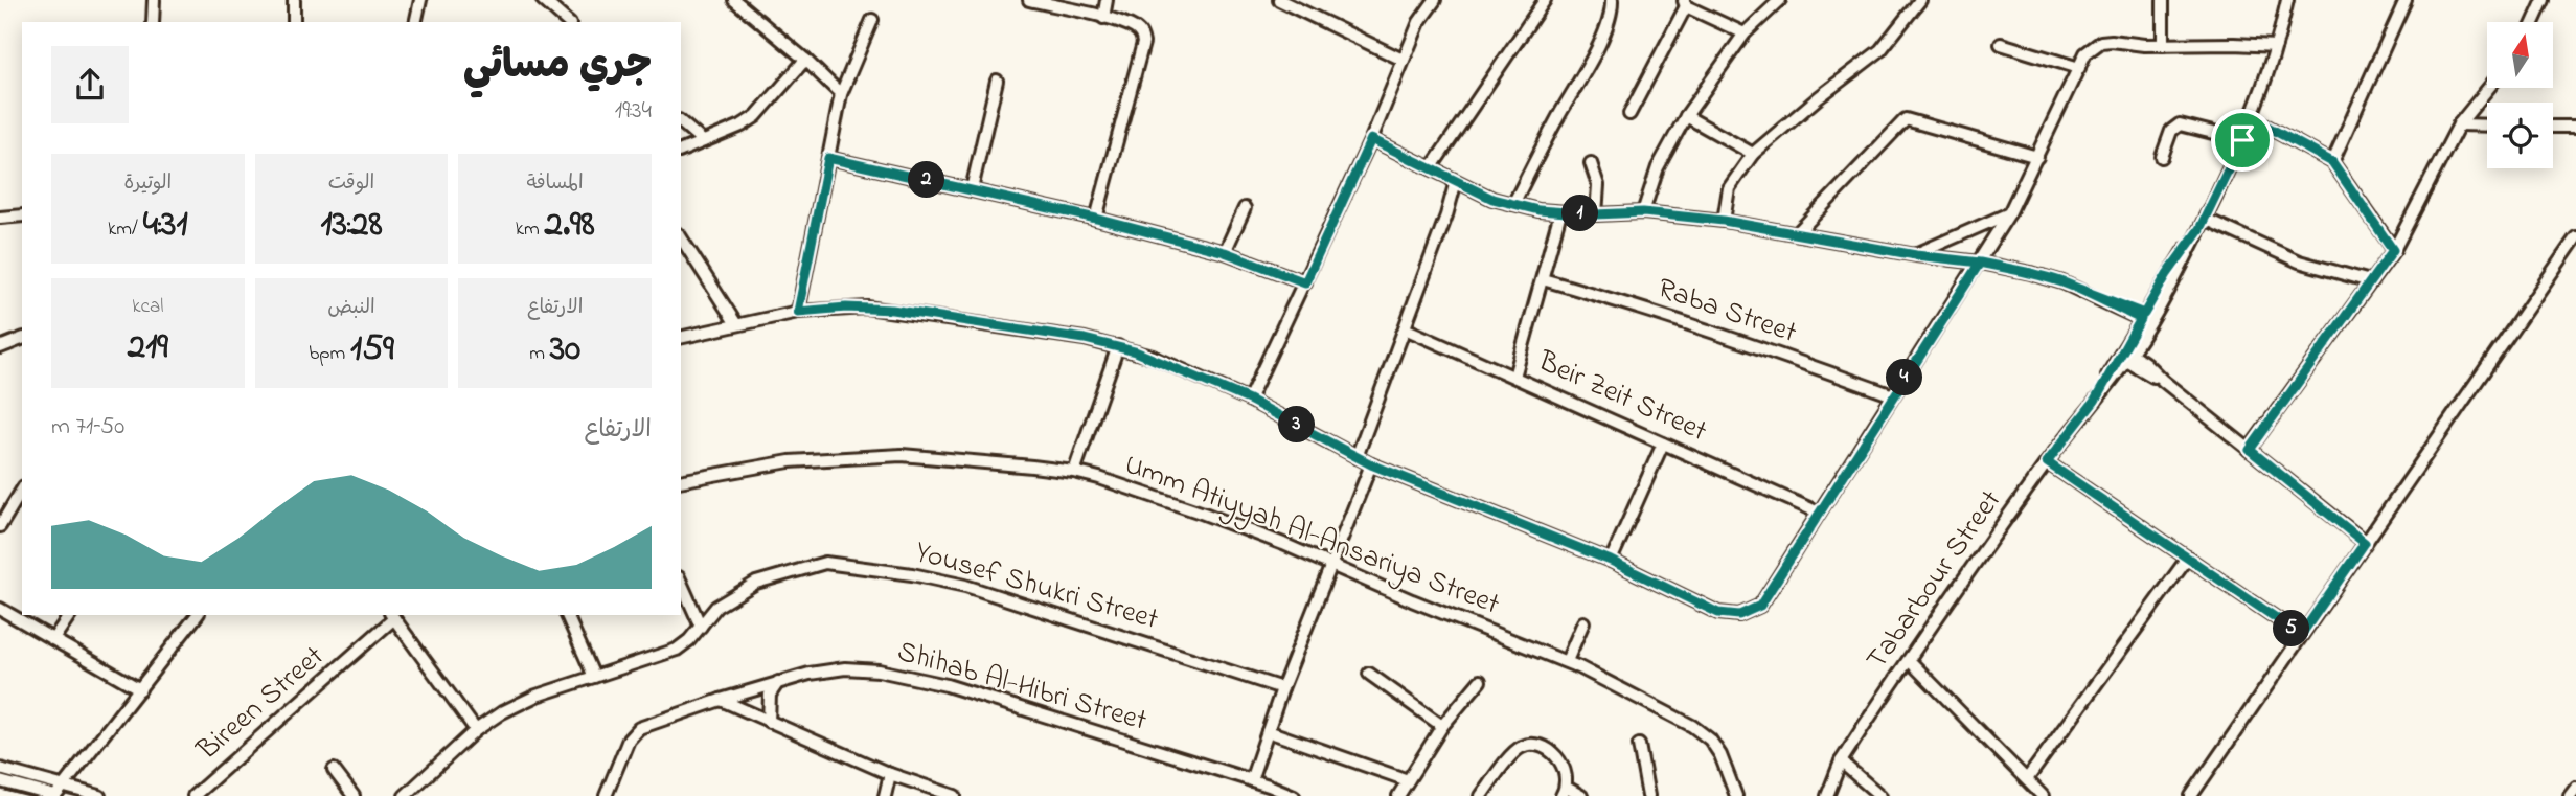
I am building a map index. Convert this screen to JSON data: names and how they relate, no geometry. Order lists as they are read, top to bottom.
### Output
{
  "streets": {
    "street": [
      "Raba Street",
      "Beir Zeit Street",
      "Umm Atiyyah Al-Ansariya Street",
      "Tabarbour Street",
      "Yousef Shukri Street",
      "Shihab Al-Hibri Street",
      "Bireen Street"
    ]
  },
  "north": "top",
  "page": {
    "heading": ["جري مسائي", "19:34"],
    "stats": [
      ["المسافة", "2.98 km"],
      ["الوقت", "13:28"],
      ["الوتيرة", "4:31 /km"],
      ["الارتفاع", "30 m"],
      ["النبض", "159 bpm"],
      ["kcal", "219"]
    ],
    "pins": [
      "2",
      "1",
      "4",
      "3",
      "5"
    ],
    "chart": ["الارتفاع", "50–71 m"]
  }
}
